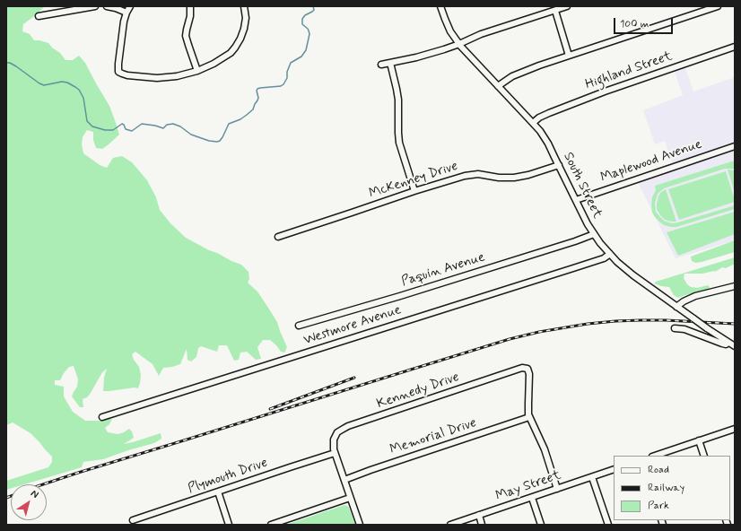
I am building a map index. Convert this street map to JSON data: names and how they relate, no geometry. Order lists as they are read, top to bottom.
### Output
{
  "streets": {
    "street": [
      "Highland Street",
      "Maplewood Avenue",
      "McKenney Drive",
      "South Street",
      "Paquin Avenue",
      "Westmore Avenue",
      "Kennedy Drive",
      "Memorial Drive",
      "Plymouth Drive",
      "May Street"
    ]
  },
  "crossings": [
    ["Highland Street", "South Street"],
    ["Maplewood Avenue", "South Street"],
    ["McKenney Drive", "South Street"],
    ["South Street", "Paquin Avenue"],
    ["South Street", "Westmore Avenue"],
    ["Kennedy Drive", "Memorial Drive"],
    ["Kennedy Drive", "Plymouth Drive"]
  ],
  "legend": ["Road", "Railway", "Park"],
  "scale_bar": "100 m",
  "north": "top right"
}
